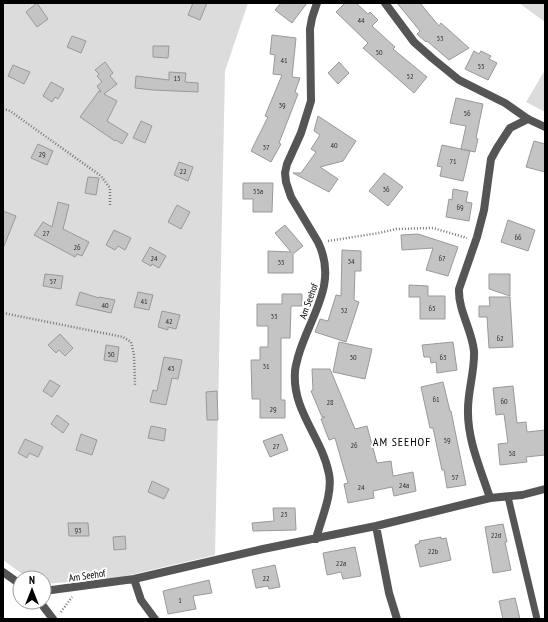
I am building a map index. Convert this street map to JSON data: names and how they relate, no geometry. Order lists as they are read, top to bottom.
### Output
{
  "streets": {
    "street": ["Am Seehof"]
  },
  "districts": ["AM SEEHOF"],
  "house_numbers": [
    "44",
    "53",
    "50",
    "41",
    "55",
    "52",
    "15",
    "39",
    "56",
    "40",
    "37",
    "29",
    "71",
    "22",
    "36",
    "35a",
    "69",
    "27",
    "66",
    "26",
    "24",
    "67",
    "34",
    "35",
    "57",
    "41",
    "40",
    "65",
    "32",
    "33",
    "42",
    "62",
    "50",
    "30",
    "63",
    "31",
    "43",
    "61",
    "60",
    "28",
    "29",
    "59",
    "26",
    "27",
    "58",
    "57",
    "24a",
    "24",
    "23",
    "93",
    "22d",
    "22b",
    "22a",
    "22",
    "1"
  ],
  "north": "top"
}
